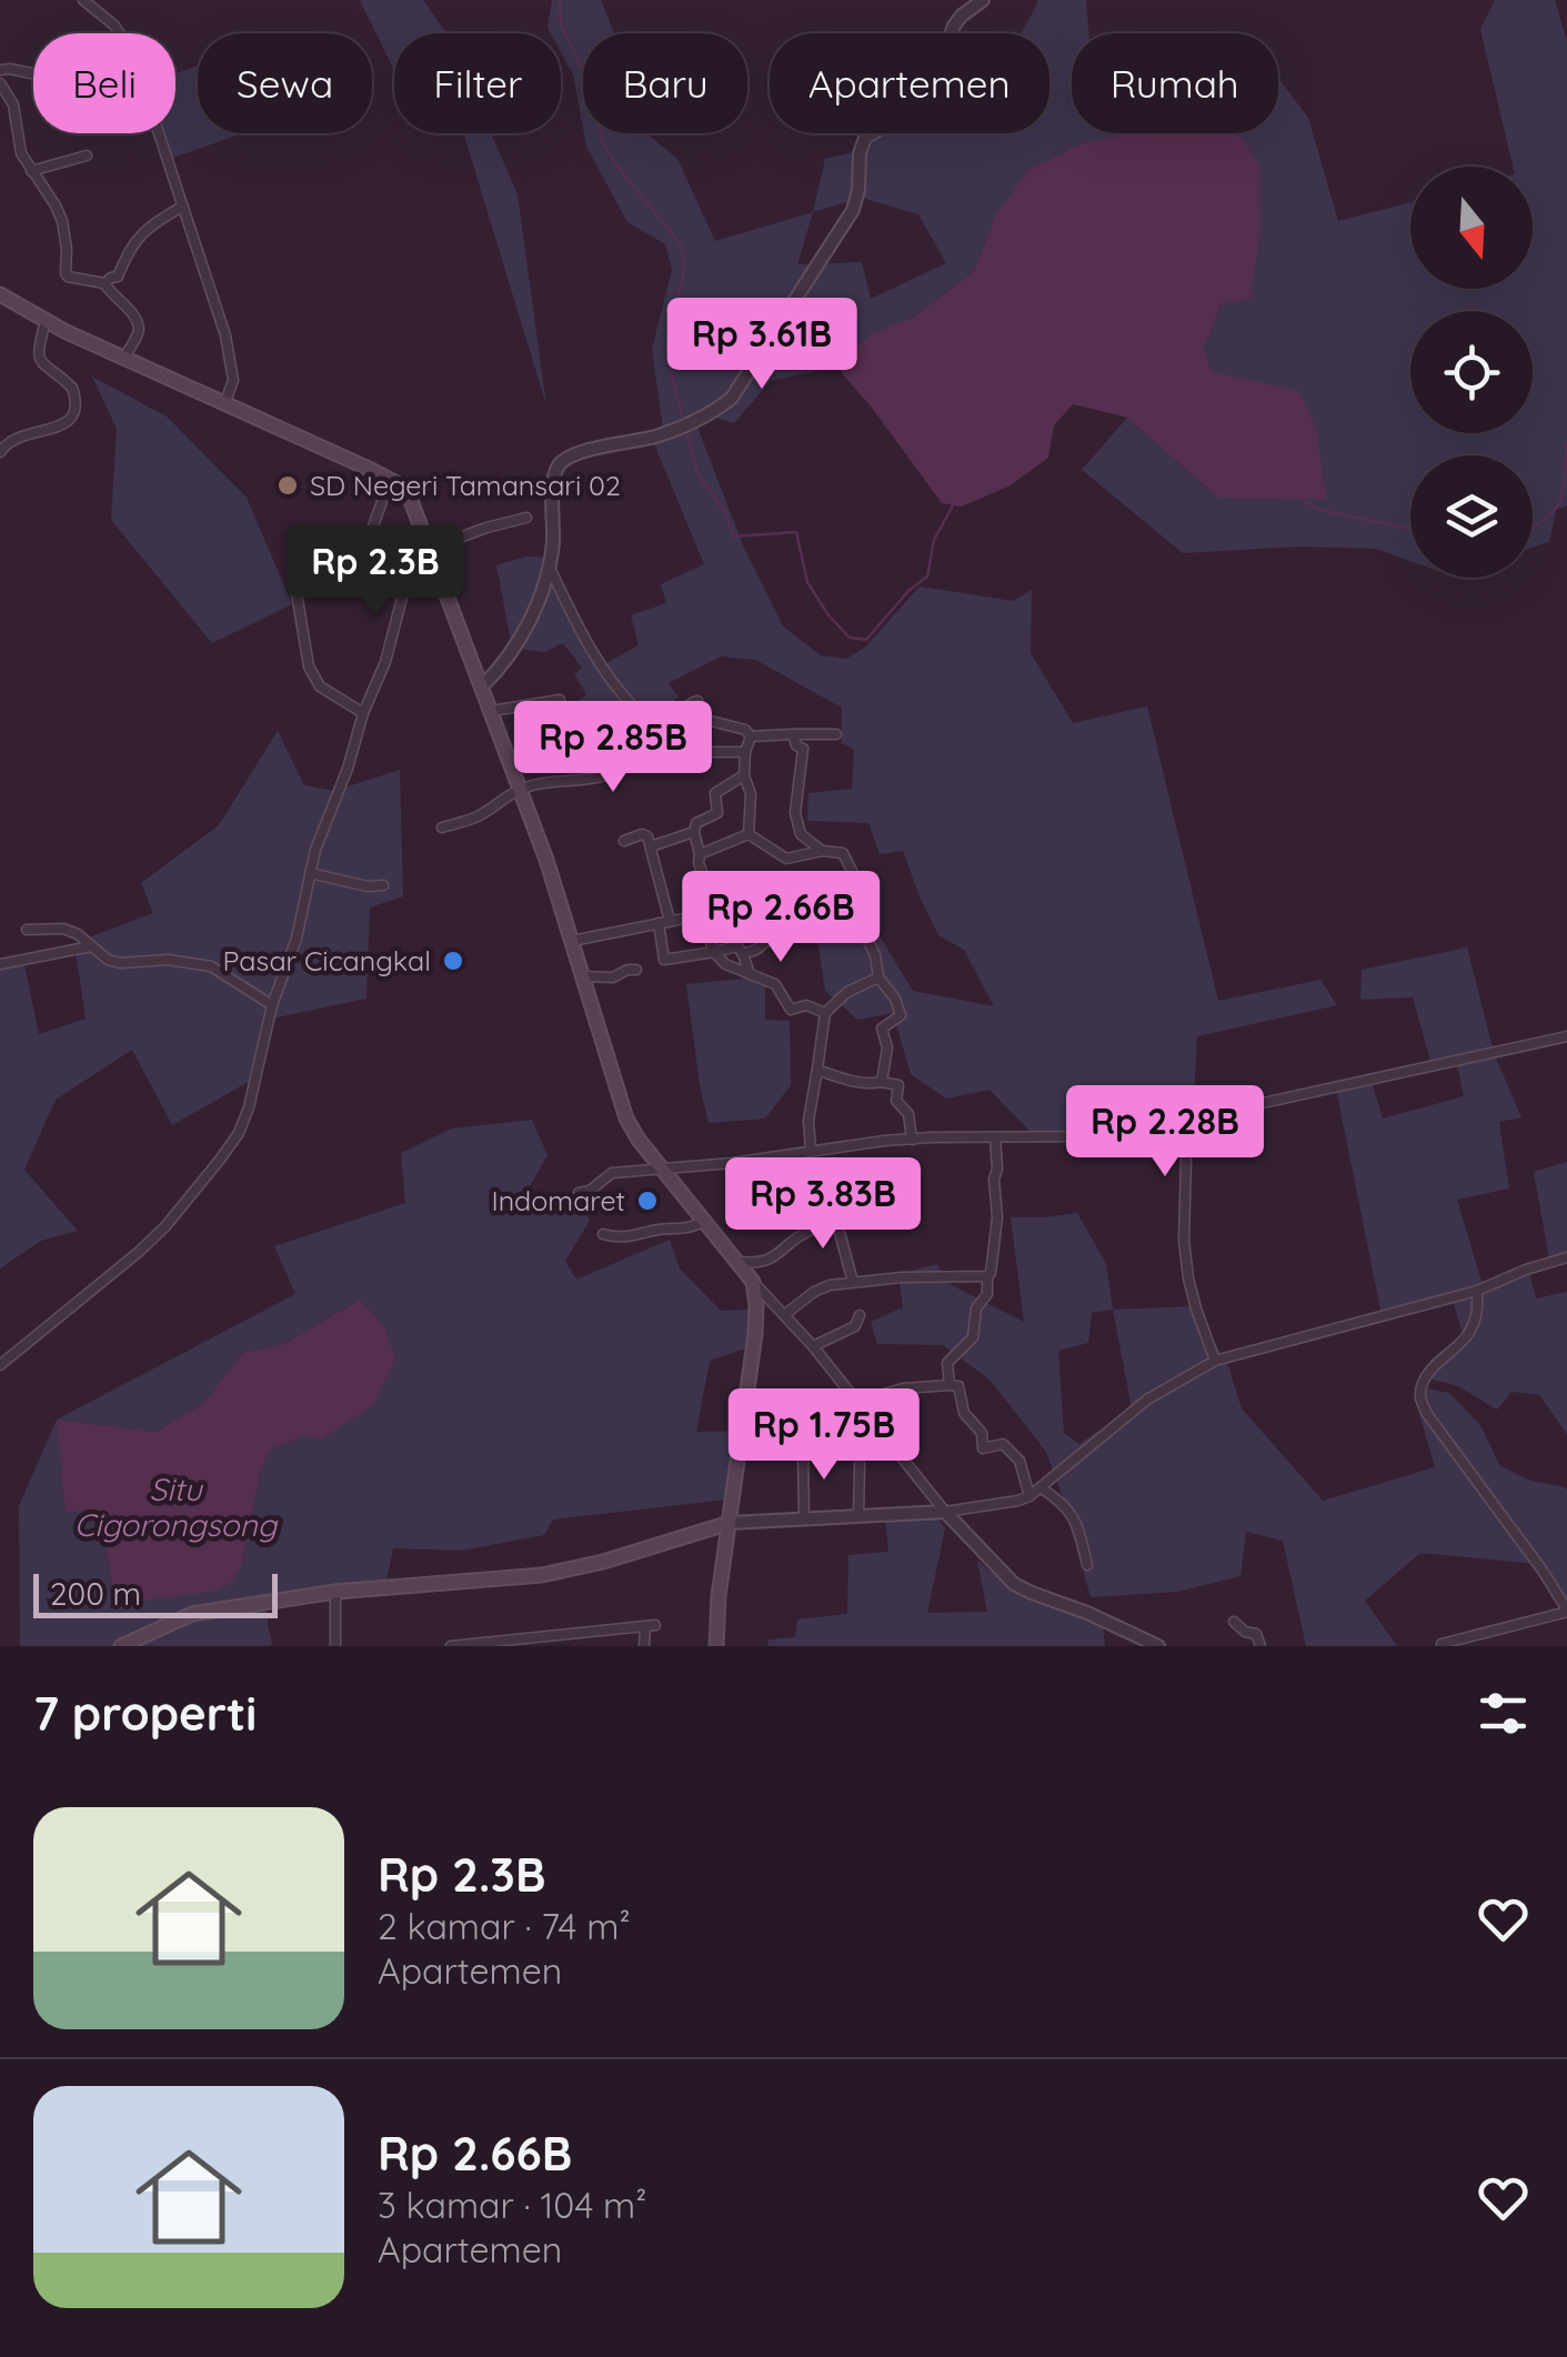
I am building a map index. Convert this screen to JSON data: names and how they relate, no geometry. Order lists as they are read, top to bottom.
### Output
{
  "water": ["Situ Cigorongsong"],
  "places": ["SD Negeri Tamansari 02", "Pasar Cicangkal", "Indomaret"],
  "scale_bar": "200 m",
  "north": "bottom",
  "page": {
    "chip": [
      "Beli",
      "Sewa",
      "Filter",
      "Baru",
      "Apartemen",
      "Rumah"
    ],
    "price": [
      "Rp 3.61B",
      "Rp 2.3B",
      "Rp 2.85B",
      "Rp 2.66B",
      "Rp 2.28B",
      "Rp 3.83B",
      "Rp 1.75B"
    ],
    "scale": "200 m",
    "heading": "7 properti",
    "list": [
      {
        "name": "Rp 2.3B",
        "note": "2 kamar · 74 m² · Apartemen"
      },
      {
        "name": "Rp 2.66B",
        "note": "3 kamar · 104 m² · Apartemen"
      }
    ]
  }
}
